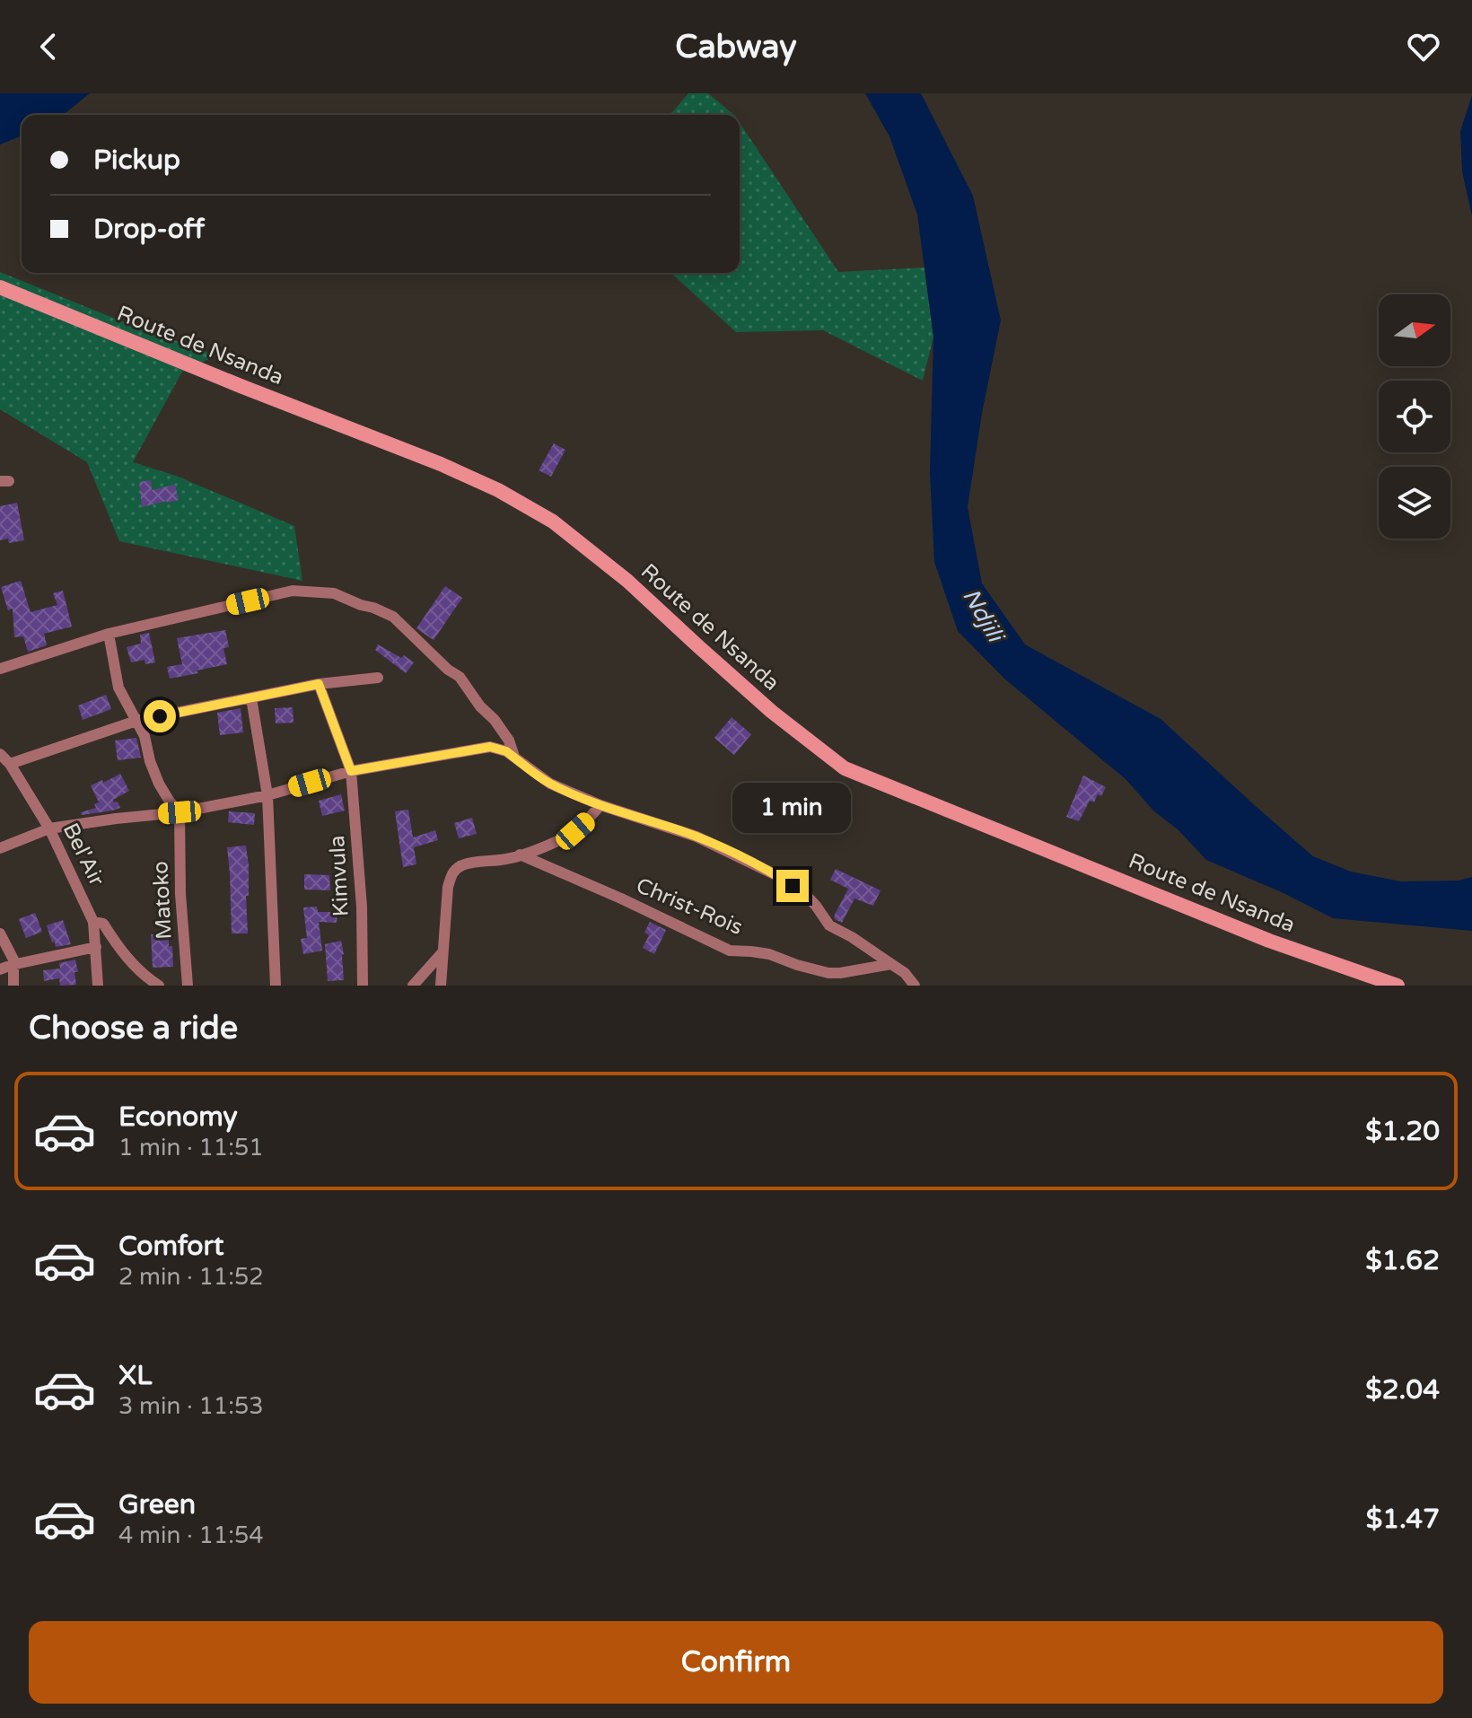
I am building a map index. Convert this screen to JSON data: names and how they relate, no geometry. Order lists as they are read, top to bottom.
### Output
{
  "streets": {
    "street": [
      "Route de Nsanda",
      "Bel'Air",
      "Kimvula",
      "Matoko",
      "Christ-Rois"
    ]
  },
  "water": ["Ndjili"],
  "north": "right",
  "page": {
    "header": "Cabway",
    "banner": ["Pickup", "Drop-off"],
    "bubble": "1 min",
    "heading": "Choose a ride",
    "list": [
      {
        "name": "Economy",
        "note": "1 min · 11:51",
        "value": "$1.20"
      },
      {
        "name": "Comfort",
        "note": "2 min · 11:52",
        "value": "$1.62"
      },
      {
        "name": "XL",
        "note": "3 min · 11:53",
        "value": "$2.04"
      },
      {
        "name": "Green",
        "note": "4 min · 11:54",
        "value": "$1.47"
      }
    ],
    "buttons": "Confirm"
  }
}
